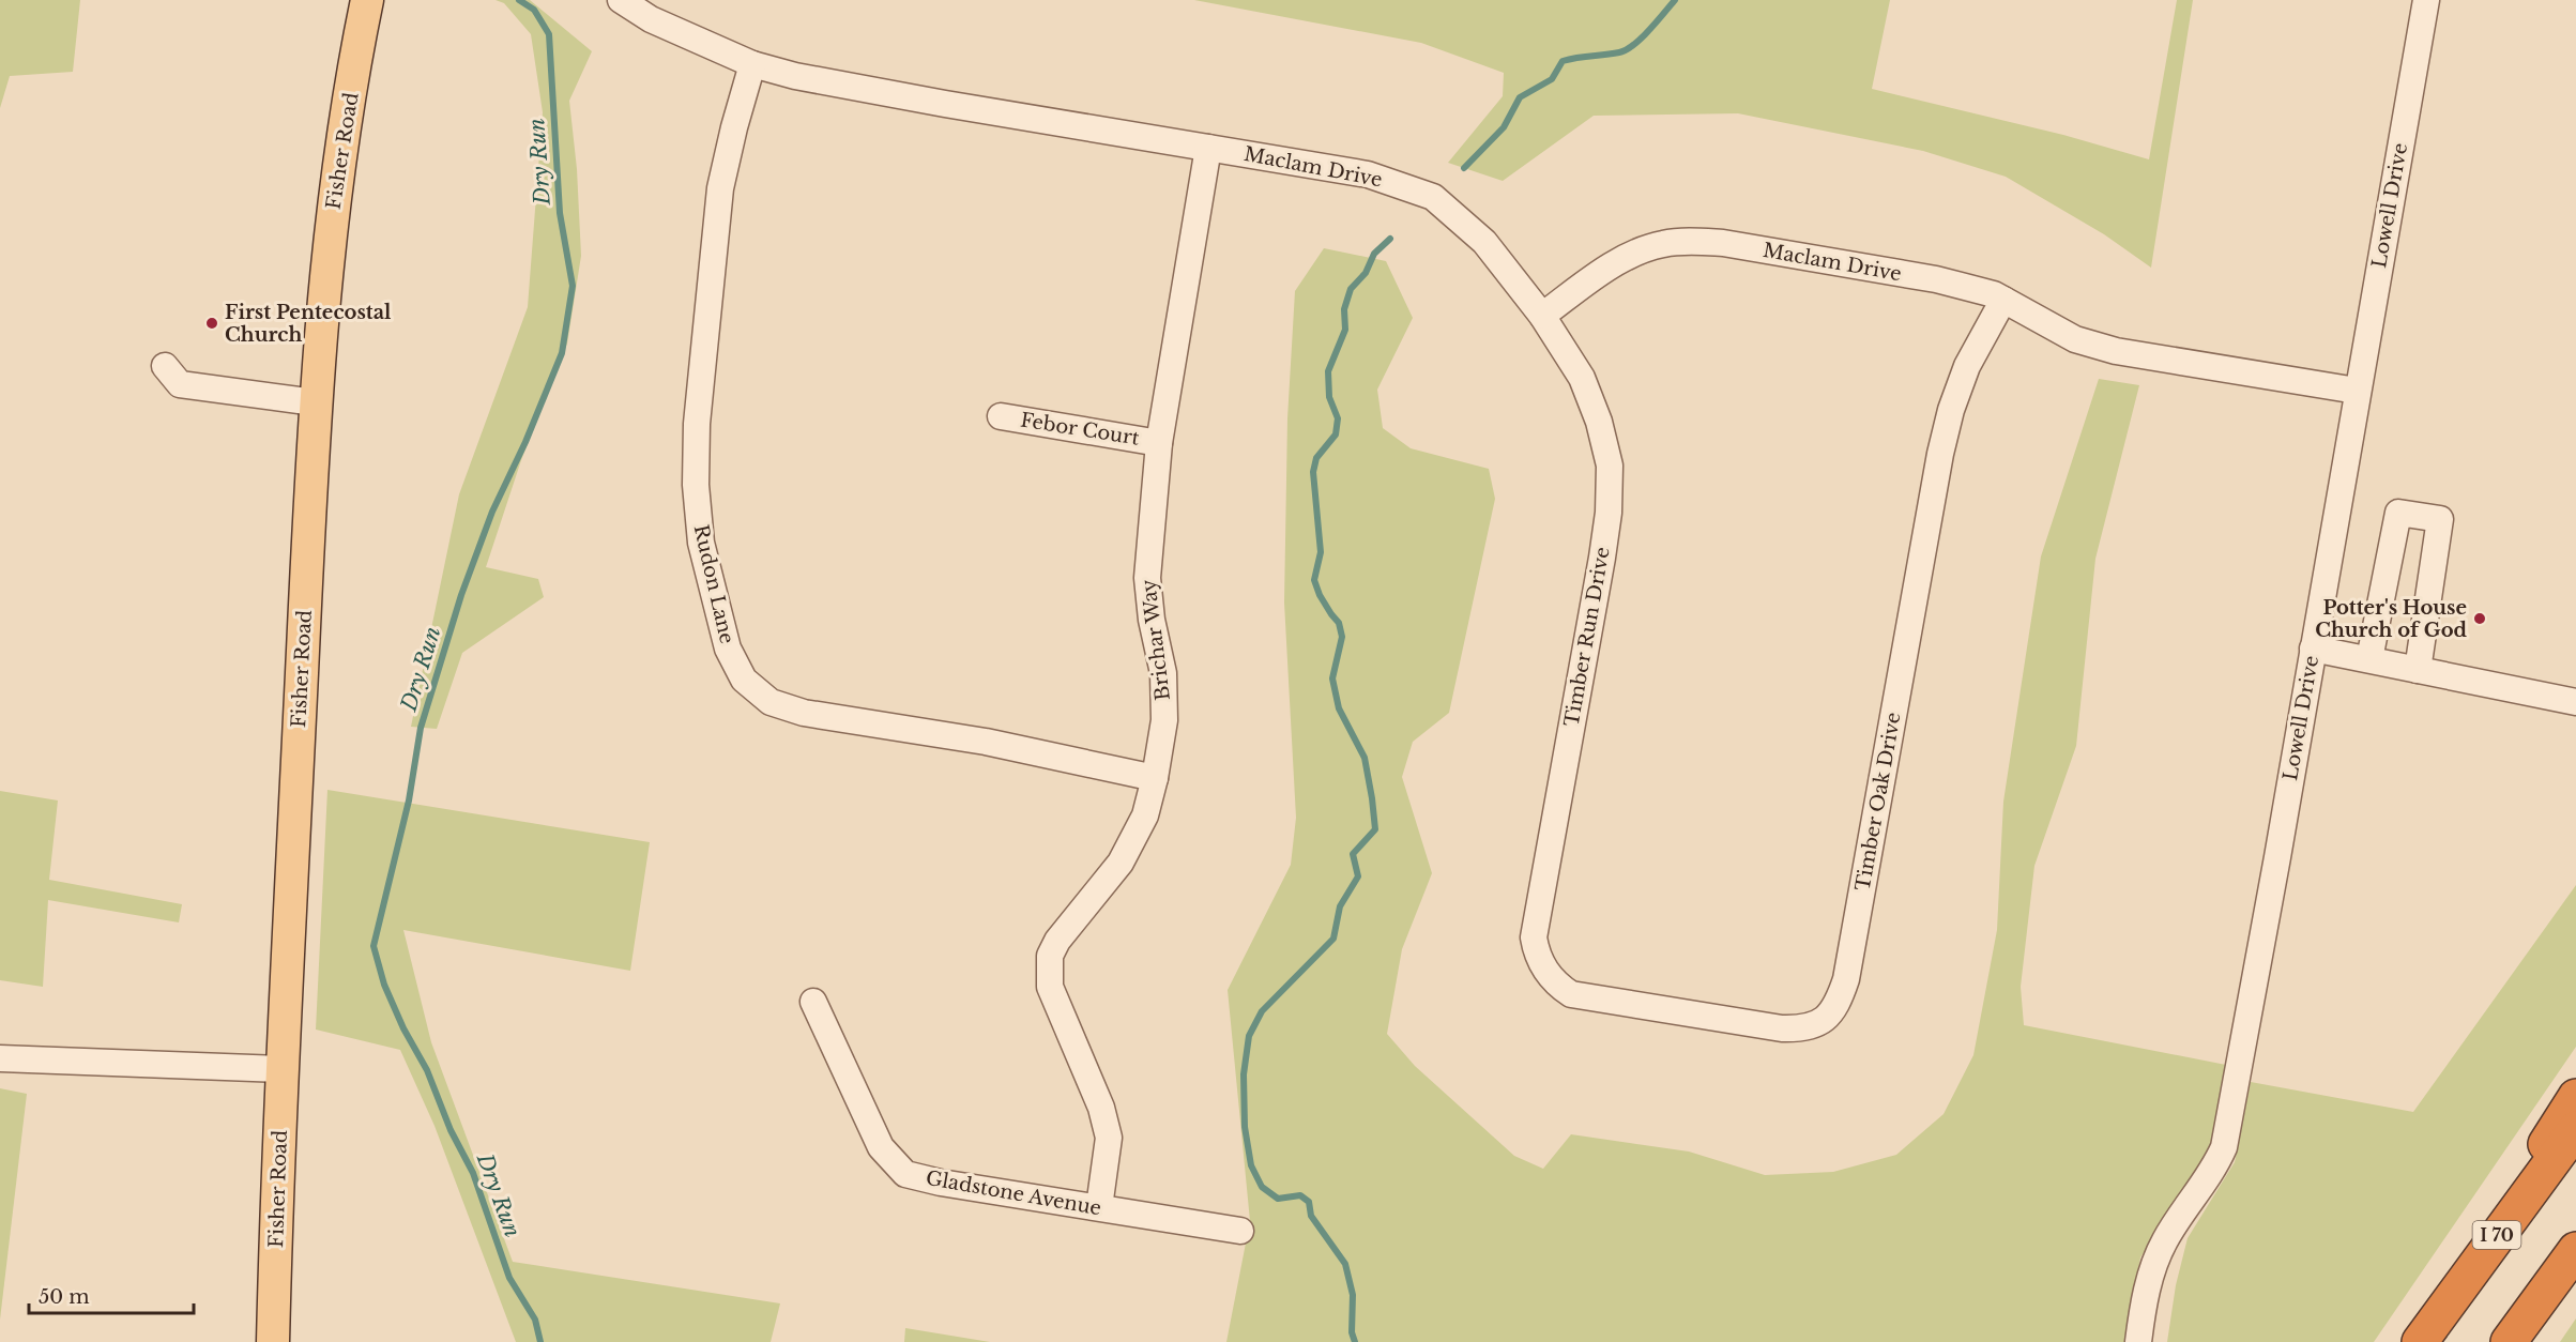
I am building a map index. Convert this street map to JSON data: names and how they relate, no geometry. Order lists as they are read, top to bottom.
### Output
{
  "streets": {
    "highway": ["I 70"],
    "main road": ["Fisher Road"],
    "street": [
      "Maclam Drive",
      "Lowell Drive",
      "Febor Court",
      "Rudon Lane",
      "Timber Run Drive",
      "Brichar Way",
      "Timber Oak Drive",
      "Gladstone Avenue"
    ]
  },
  "crossings": [
    ["Maclam Drive", "Lowell Drive"],
    ["Maclam Drive", "Rudon Lane"],
    ["Maclam Drive", "Timber Run Drive"],
    ["Maclam Drive", "Brichar Way"],
    ["Maclam Drive", "Timber Oak Drive"],
    ["Febor Court", "Brichar Way"],
    ["Rudon Lane", "Brichar Way"],
    ["Timber Run Drive", "Timber Oak Drive"],
    ["Brichar Way", "Gladstone Avenue"]
  ],
  "water": ["Dry Run"],
  "places": ["First Pentecostal Church", "Potter's House Church of God"],
  "scale_bar": "50 m"
}
